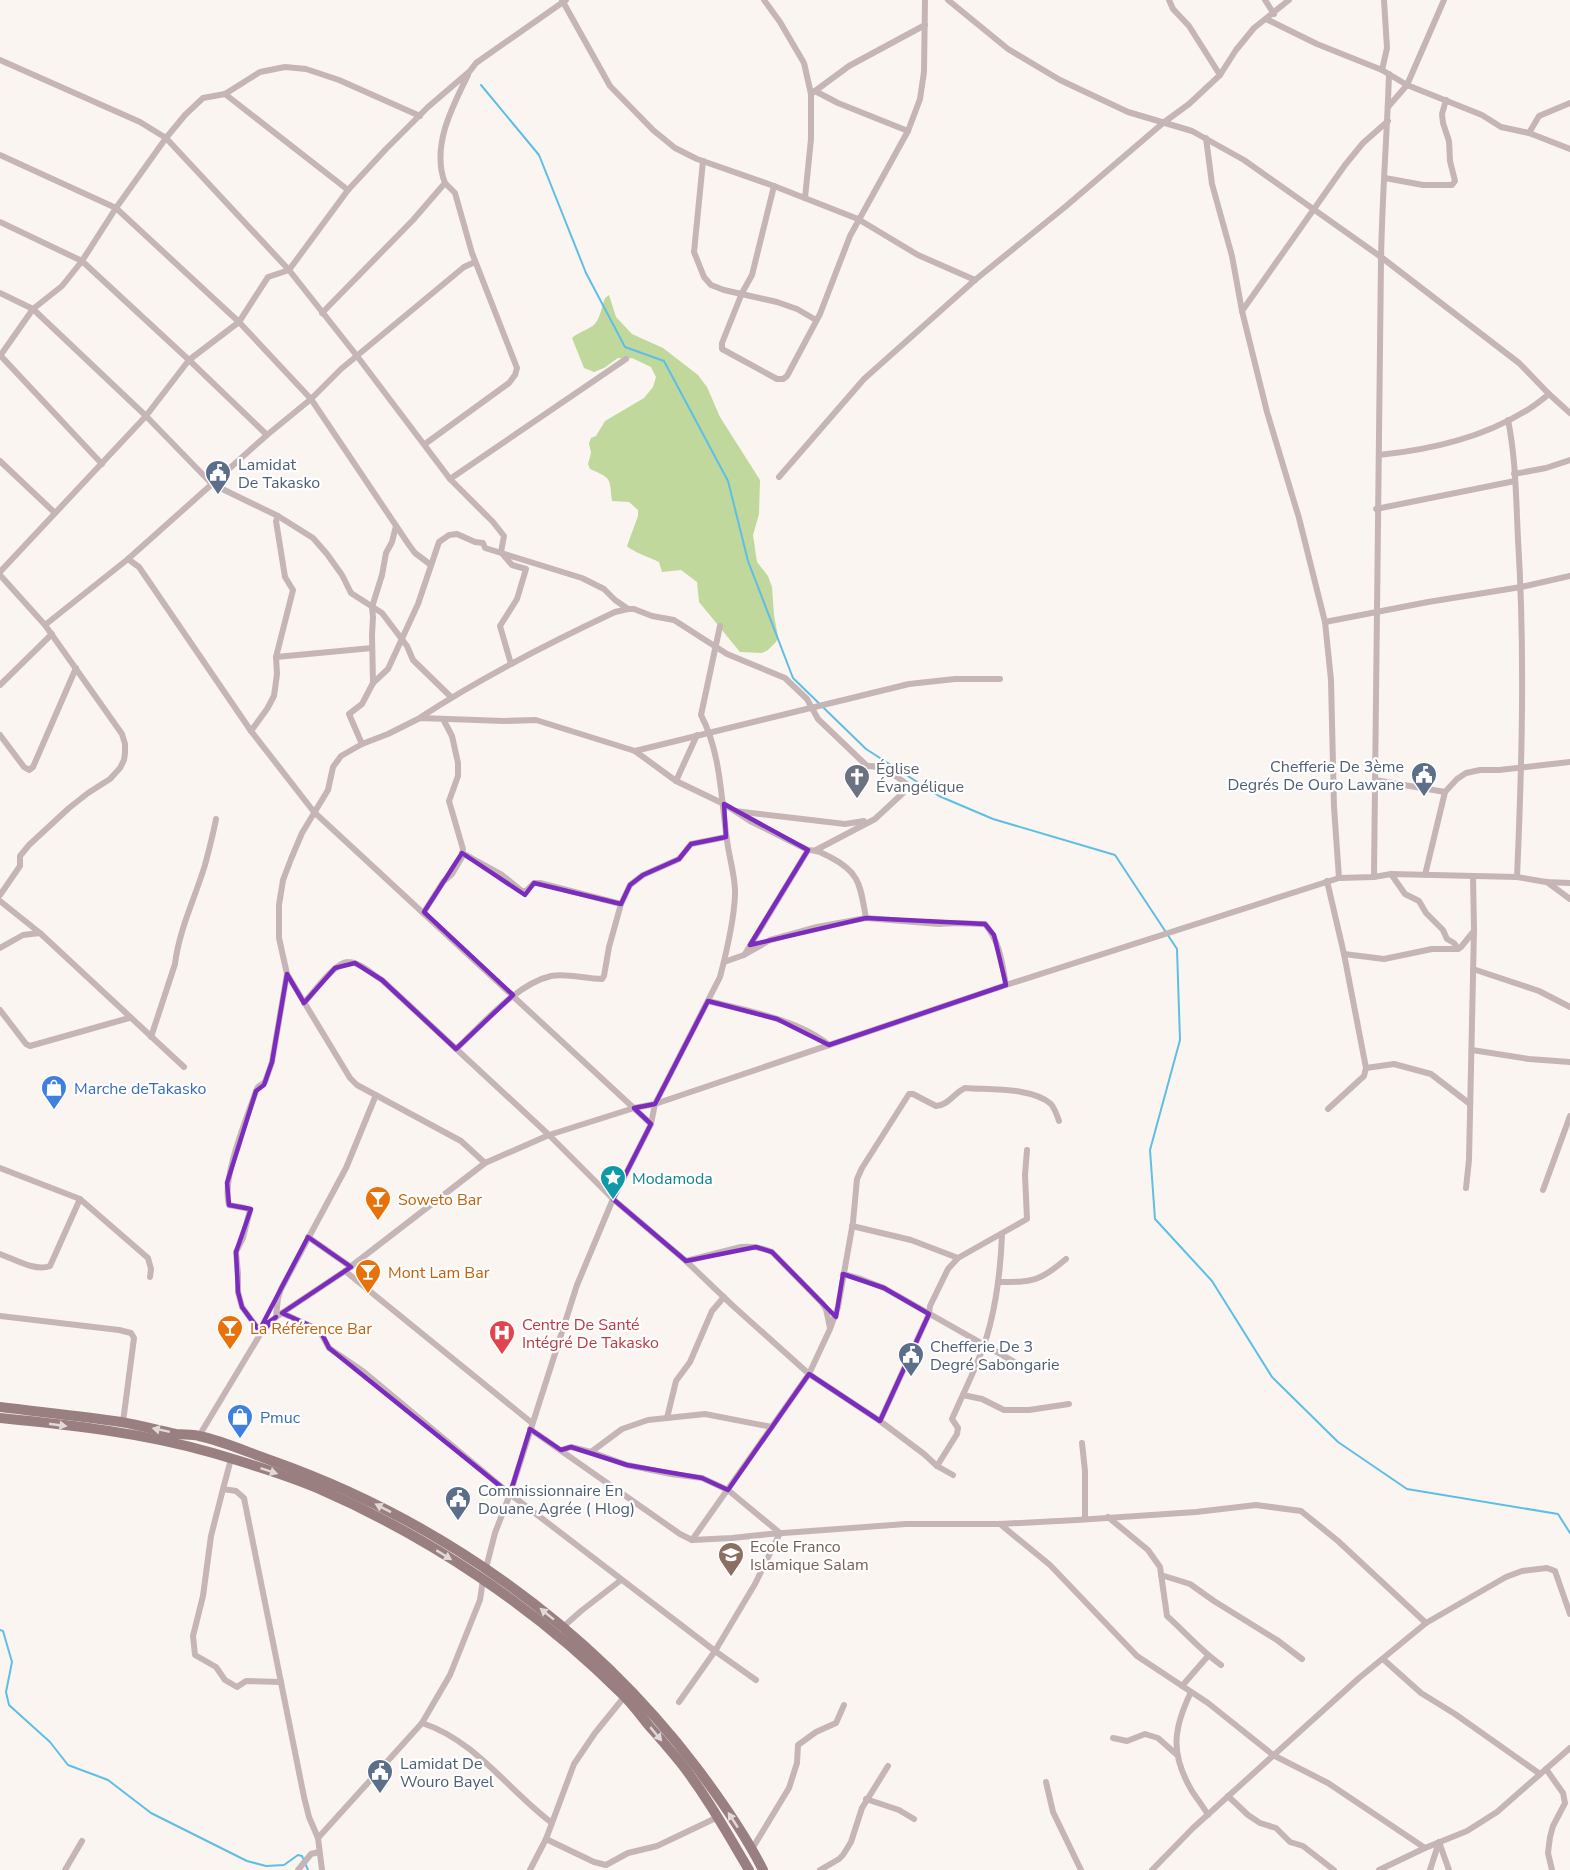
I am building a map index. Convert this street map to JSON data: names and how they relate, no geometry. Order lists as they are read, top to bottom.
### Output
{
  "places": {
    "public building": [
      "Lamidat De Takasko",
      "Chefferie De 3ème Degrés De Ouro Lawane",
      "Chefferie De 3 Degré Sabongarie",
      "Commissionnaire En Douane Agrée ( Hlog)",
      "Lamidat De Wouro Bayel"
    ],
    "church": ["Église Évangélique"],
    "shop": ["Marche deTakasko", "Pmuc"],
    "place": ["Modamoda"],
    "bar": ["Soweto Bar", "Mont Lam Bar", "La Référence Bar"],
    "hospital": ["Centre De Santé Intégré De Takasko"],
    "school or university": ["Ecole Franco Islamique Salam"]
  }
}
